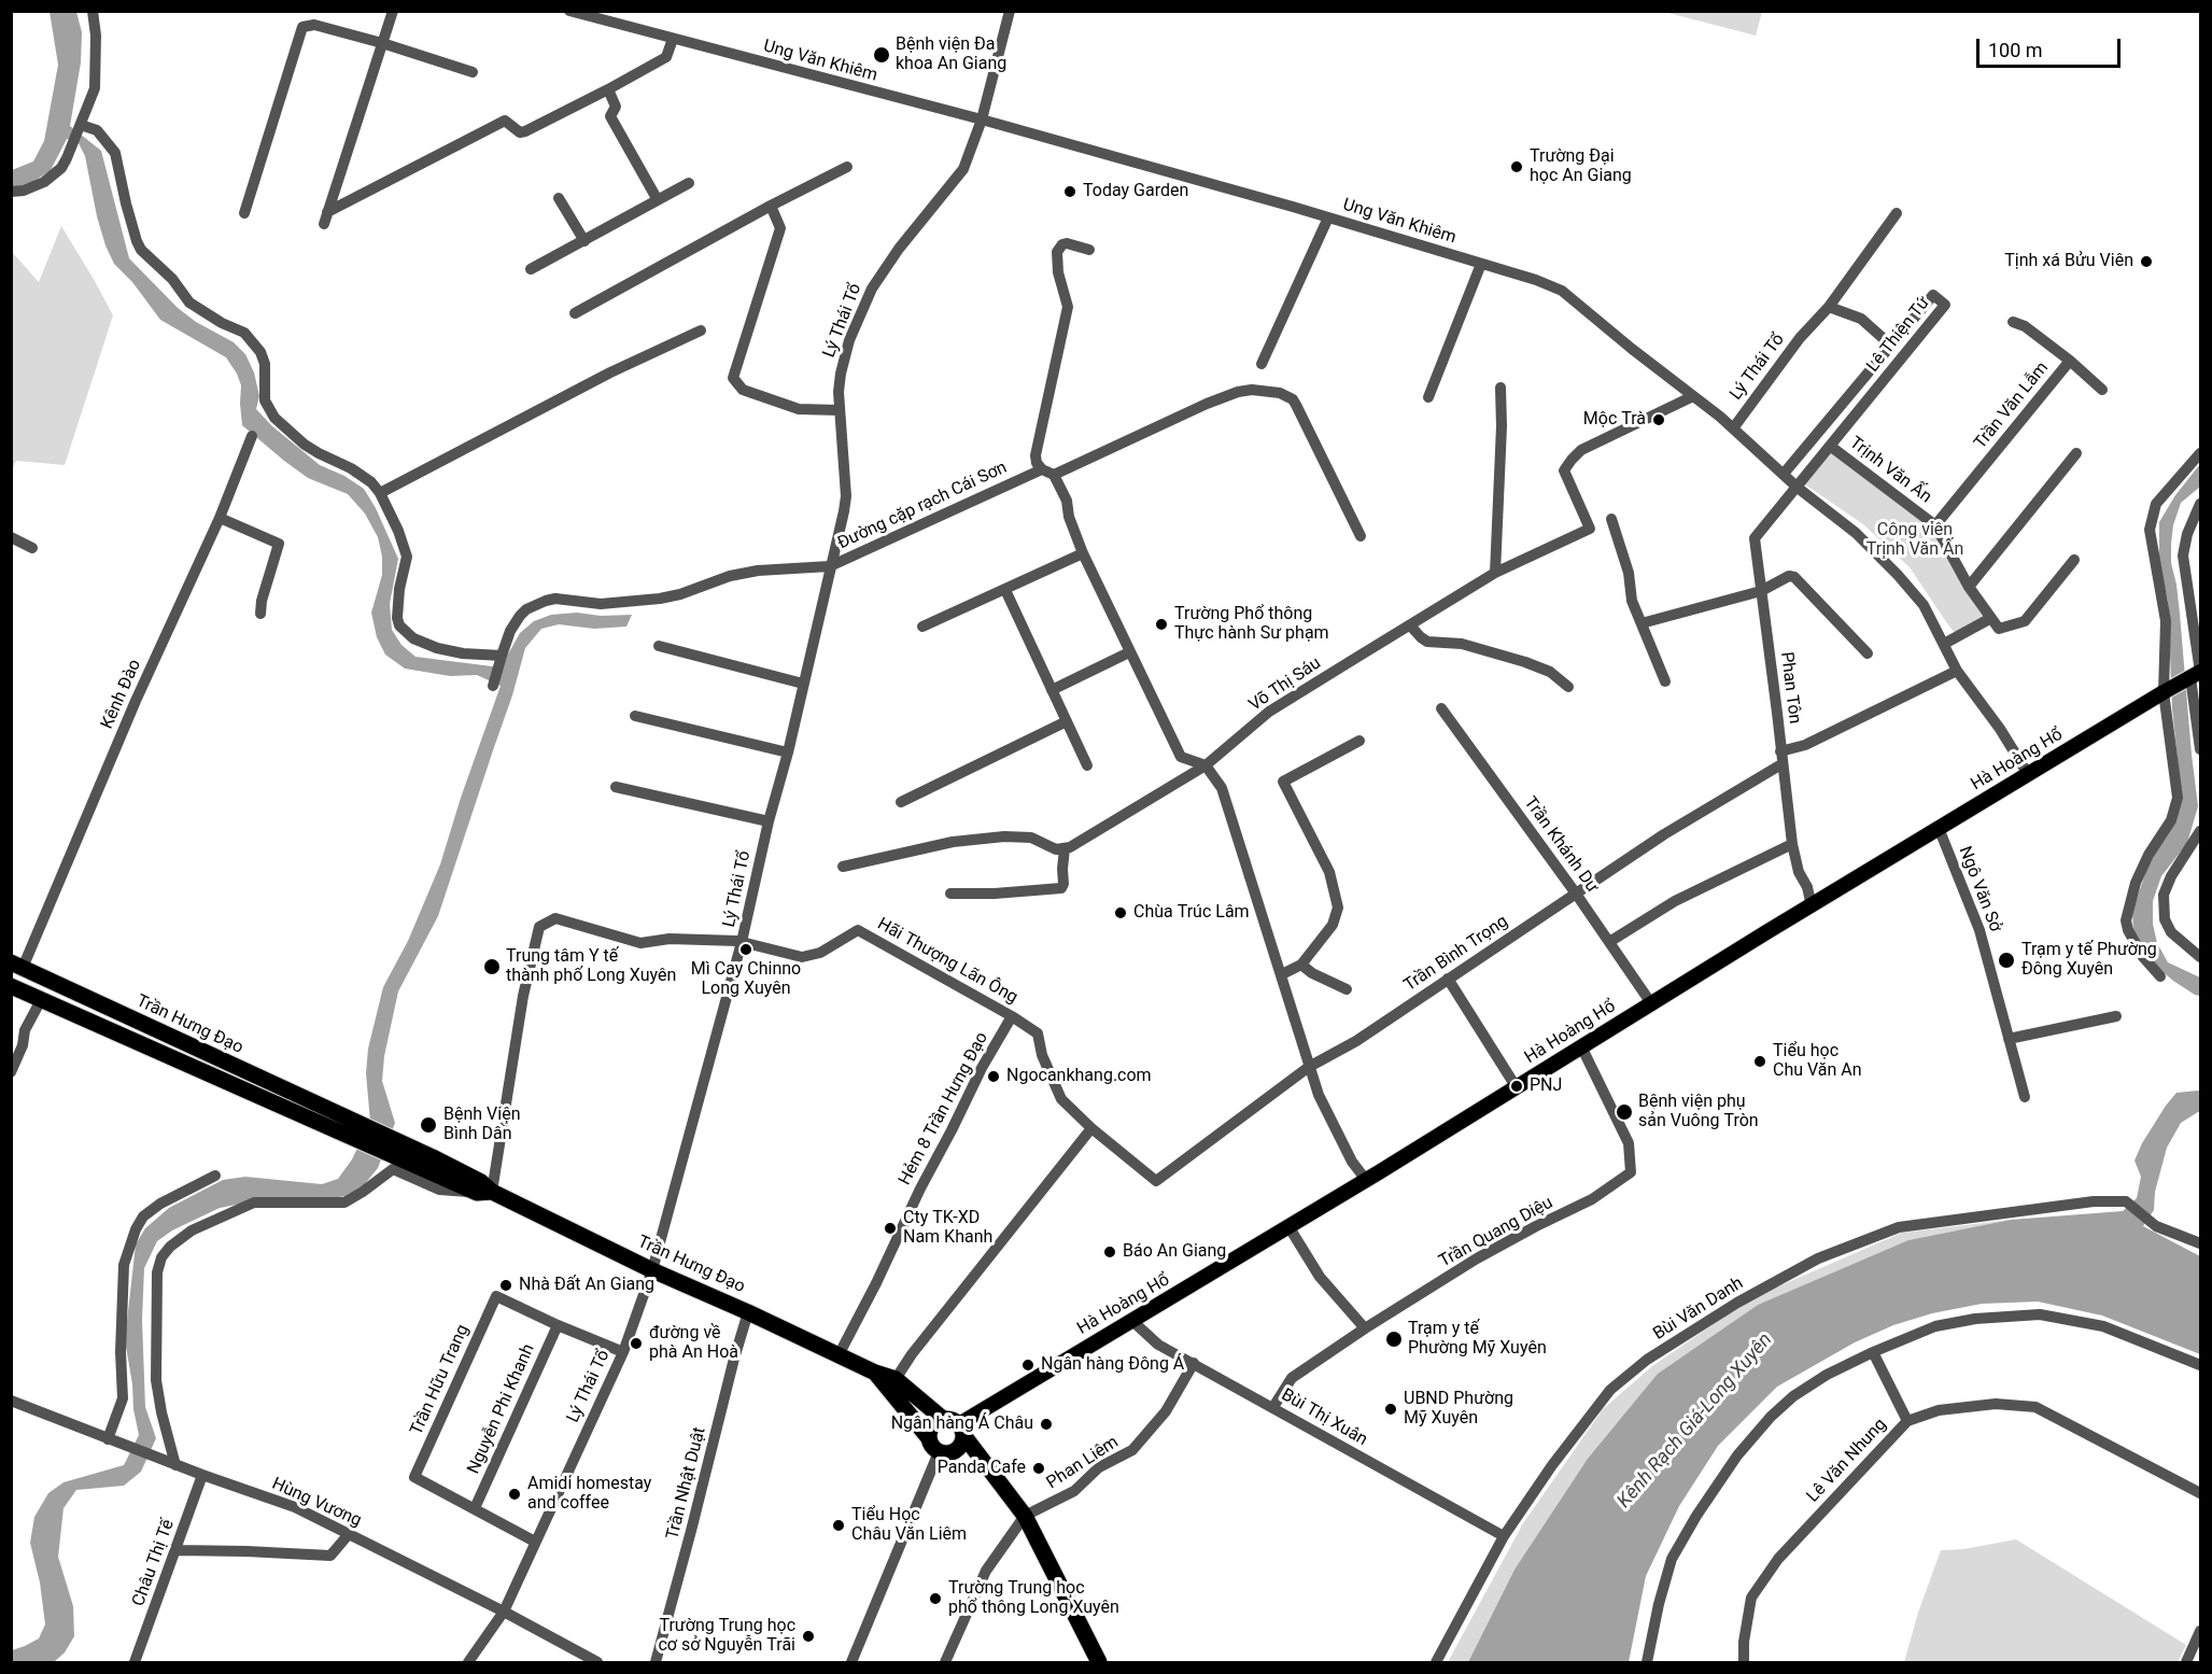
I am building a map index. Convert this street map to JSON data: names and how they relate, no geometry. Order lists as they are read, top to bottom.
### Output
{
  "streets": {
    "highway": ["Trần Hưng Đạo"],
    "main road": ["Hà Hoàng Hổ"],
    "street": [
      "Ung Văn Khiêm",
      "Lý Thái Tổ",
      "Lê Thiện Tứ",
      "Trần Văn Lẫm",
      "Trịnh Văn Ấn",
      "Đường cặp rạch Cái Sơn",
      "Võ Thị Sáu",
      "Phan Tôn",
      "Kênh Đào",
      "Trần Khánh Dư",
      "Ngô Văn Sở",
      "Trần Bình Trọng",
      "Hãi Thượng Lãn Ông",
      "Hẻm 8 Trần Hưng Đạo",
      "Trần Quang Diệu",
      "Bùi Văn Danh",
      "Trần Hữu Trang",
      "Nguyễn Phi Khanh",
      "Bùi Thị Xuân",
      "Lê Văn Nhung",
      "Phan Liêm",
      "Trần Nhật Duật",
      "Hùng Vương",
      "Châu Thị Tế"
    ]
  },
  "crossings": [
    ["Ung Văn Khiêm", "Lý Thái Tổ"],
    ["Ung Văn Khiêm", "Lê Thiện Tứ"],
    ["Ung Văn Khiêm", "Võ Thị Sáu"],
    ["Ung Văn Khiêm", "Phan Tôn"],
    ["Ung Văn Khiêm", "Hà Hoàng Hổ"],
    ["Ung Văn Khiêm", "Trần Bình Trọng"],
    ["Lý Thái Tổ", "Đường cặp rạch Cái Sơn"],
    ["Lý Thái Tổ", "Hãi Thượng Lãn Ông"],
    ["Lý Thái Tổ", "Trần Hưng Đạo"],
    ["Lý Thái Tổ", "Hùng Vương"],
    ["Lê Thiện Tứ", "Trịnh Văn Ấn"],
    ["Lê Thiện Tứ", "Phan Tôn"],
    ["Trần Văn Lẫm", "Trịnh Văn Ấn"],
    ["Phan Tôn", "Hà Hoàng Hổ"],
    ["Phan Tôn", "Trần Bình Trọng"],
    ["Kênh Đào", "Trần Hưng Đạo"],
    ["Hà Hoàng Hổ", "Trần Khánh Dư"],
    ["Hà Hoàng Hổ", "Ngô Văn Sở"],
    ["Hà Hoàng Hổ", "Trần Hưng Đạo"],
    ["Hà Hoàng Hổ", "Trần Quang Diệu"],
    ["Hà Hoàng Hổ", "Bùi Thị Xuân"],
    ["Trần Khánh Dư", "Trần Bình Trọng"],
    ["Trần Bình Trọng", "Hãi Thượng Lãn Ông"],
    ["Hãi Thượng Lãn Ông", "Trần Hưng Đạo"],
    ["Hãi Thượng Lãn Ông", "Hẻm 8 Trần Hưng Đạo"],
    ["Trần Hưng Đạo", "Hẻm 8 Trần Hưng Đạo"],
    ["Trần Hưng Đạo", "Trần Nhật Duật"],
    ["Trần Quang Diệu", "Bùi Thị Xuân"],
    ["Bùi Văn Danh", "Bùi Thị Xuân"],
    ["Trần Hữu Trang", "Nguyễn Phi Khanh"],
    ["Bùi Thị Xuân", "Phan Liêm"],
    ["Hùng Vương", "Châu Thị Tế"]
  ],
  "water": ["Kênh Rạch Giá-Long Xuyên"],
  "parks": ["Công viên Trịnh Văn Ấn"],
  "places": [
    "Bệnh viện Đa khoa An Giang",
    "Trường Đại học An Giang",
    "Today Garden",
    "Tịnh xá Bửu Viên",
    "Mộc Trà",
    "Trường Phổ thông Thực hành Sư phạm",
    "Chùa Trúc Lâm",
    "Mì Cay Chinno Long Xuyên",
    "Trạm y tế Phường Đông Xuyên",
    "Trung tâm Y tế thành phố Long Xuyên",
    "Tiểu học Chu Văn An",
    "Ngocankhang.com",
    "PNJ",
    "Bệnh viện phụ sản Vuông Tròn",
    "Bệnh Viện Bình Dân",
    "Cty TK-XD Nam Khanh",
    "Báo An Giang",
    "Nhà Đất An Giang",
    "Trạm y tế Phường Mỹ Xuyên",
    "đường về phà An Hoà",
    "Ngân hàng Đông Á",
    "UBND Phường Mỹ Xuyên",
    "Ngân hàng Á Châu",
    "Panda Cafe",
    "Amidi homestay and coffee",
    "Tiểu Học Châu Văn Liêm",
    "Trường Trung học phổ thông Long Xuyên",
    "Trường Trung học cơ sở Nguyễn Trãi"
  ],
  "scale_bar": "100 m"
}
